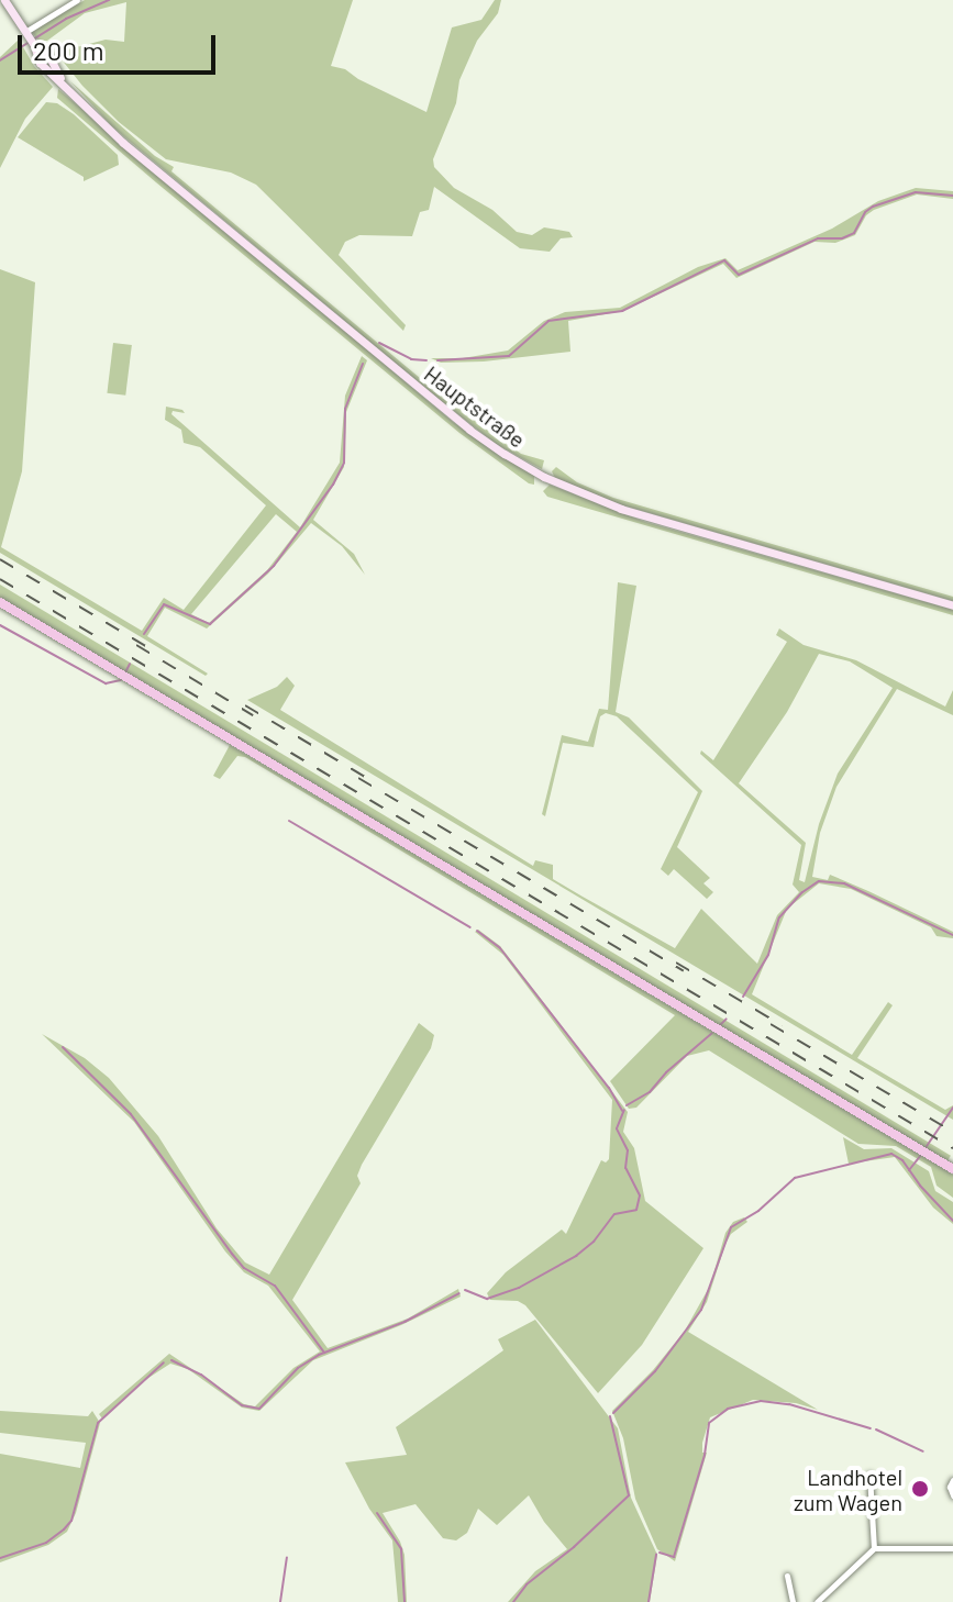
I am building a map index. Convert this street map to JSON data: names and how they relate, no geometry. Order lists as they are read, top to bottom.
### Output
{
  "streets": {
    "street": ["Hauptstraße"]
  },
  "places": ["Landhotel zum Wagen"],
  "scale_bar": "200 m"
}
